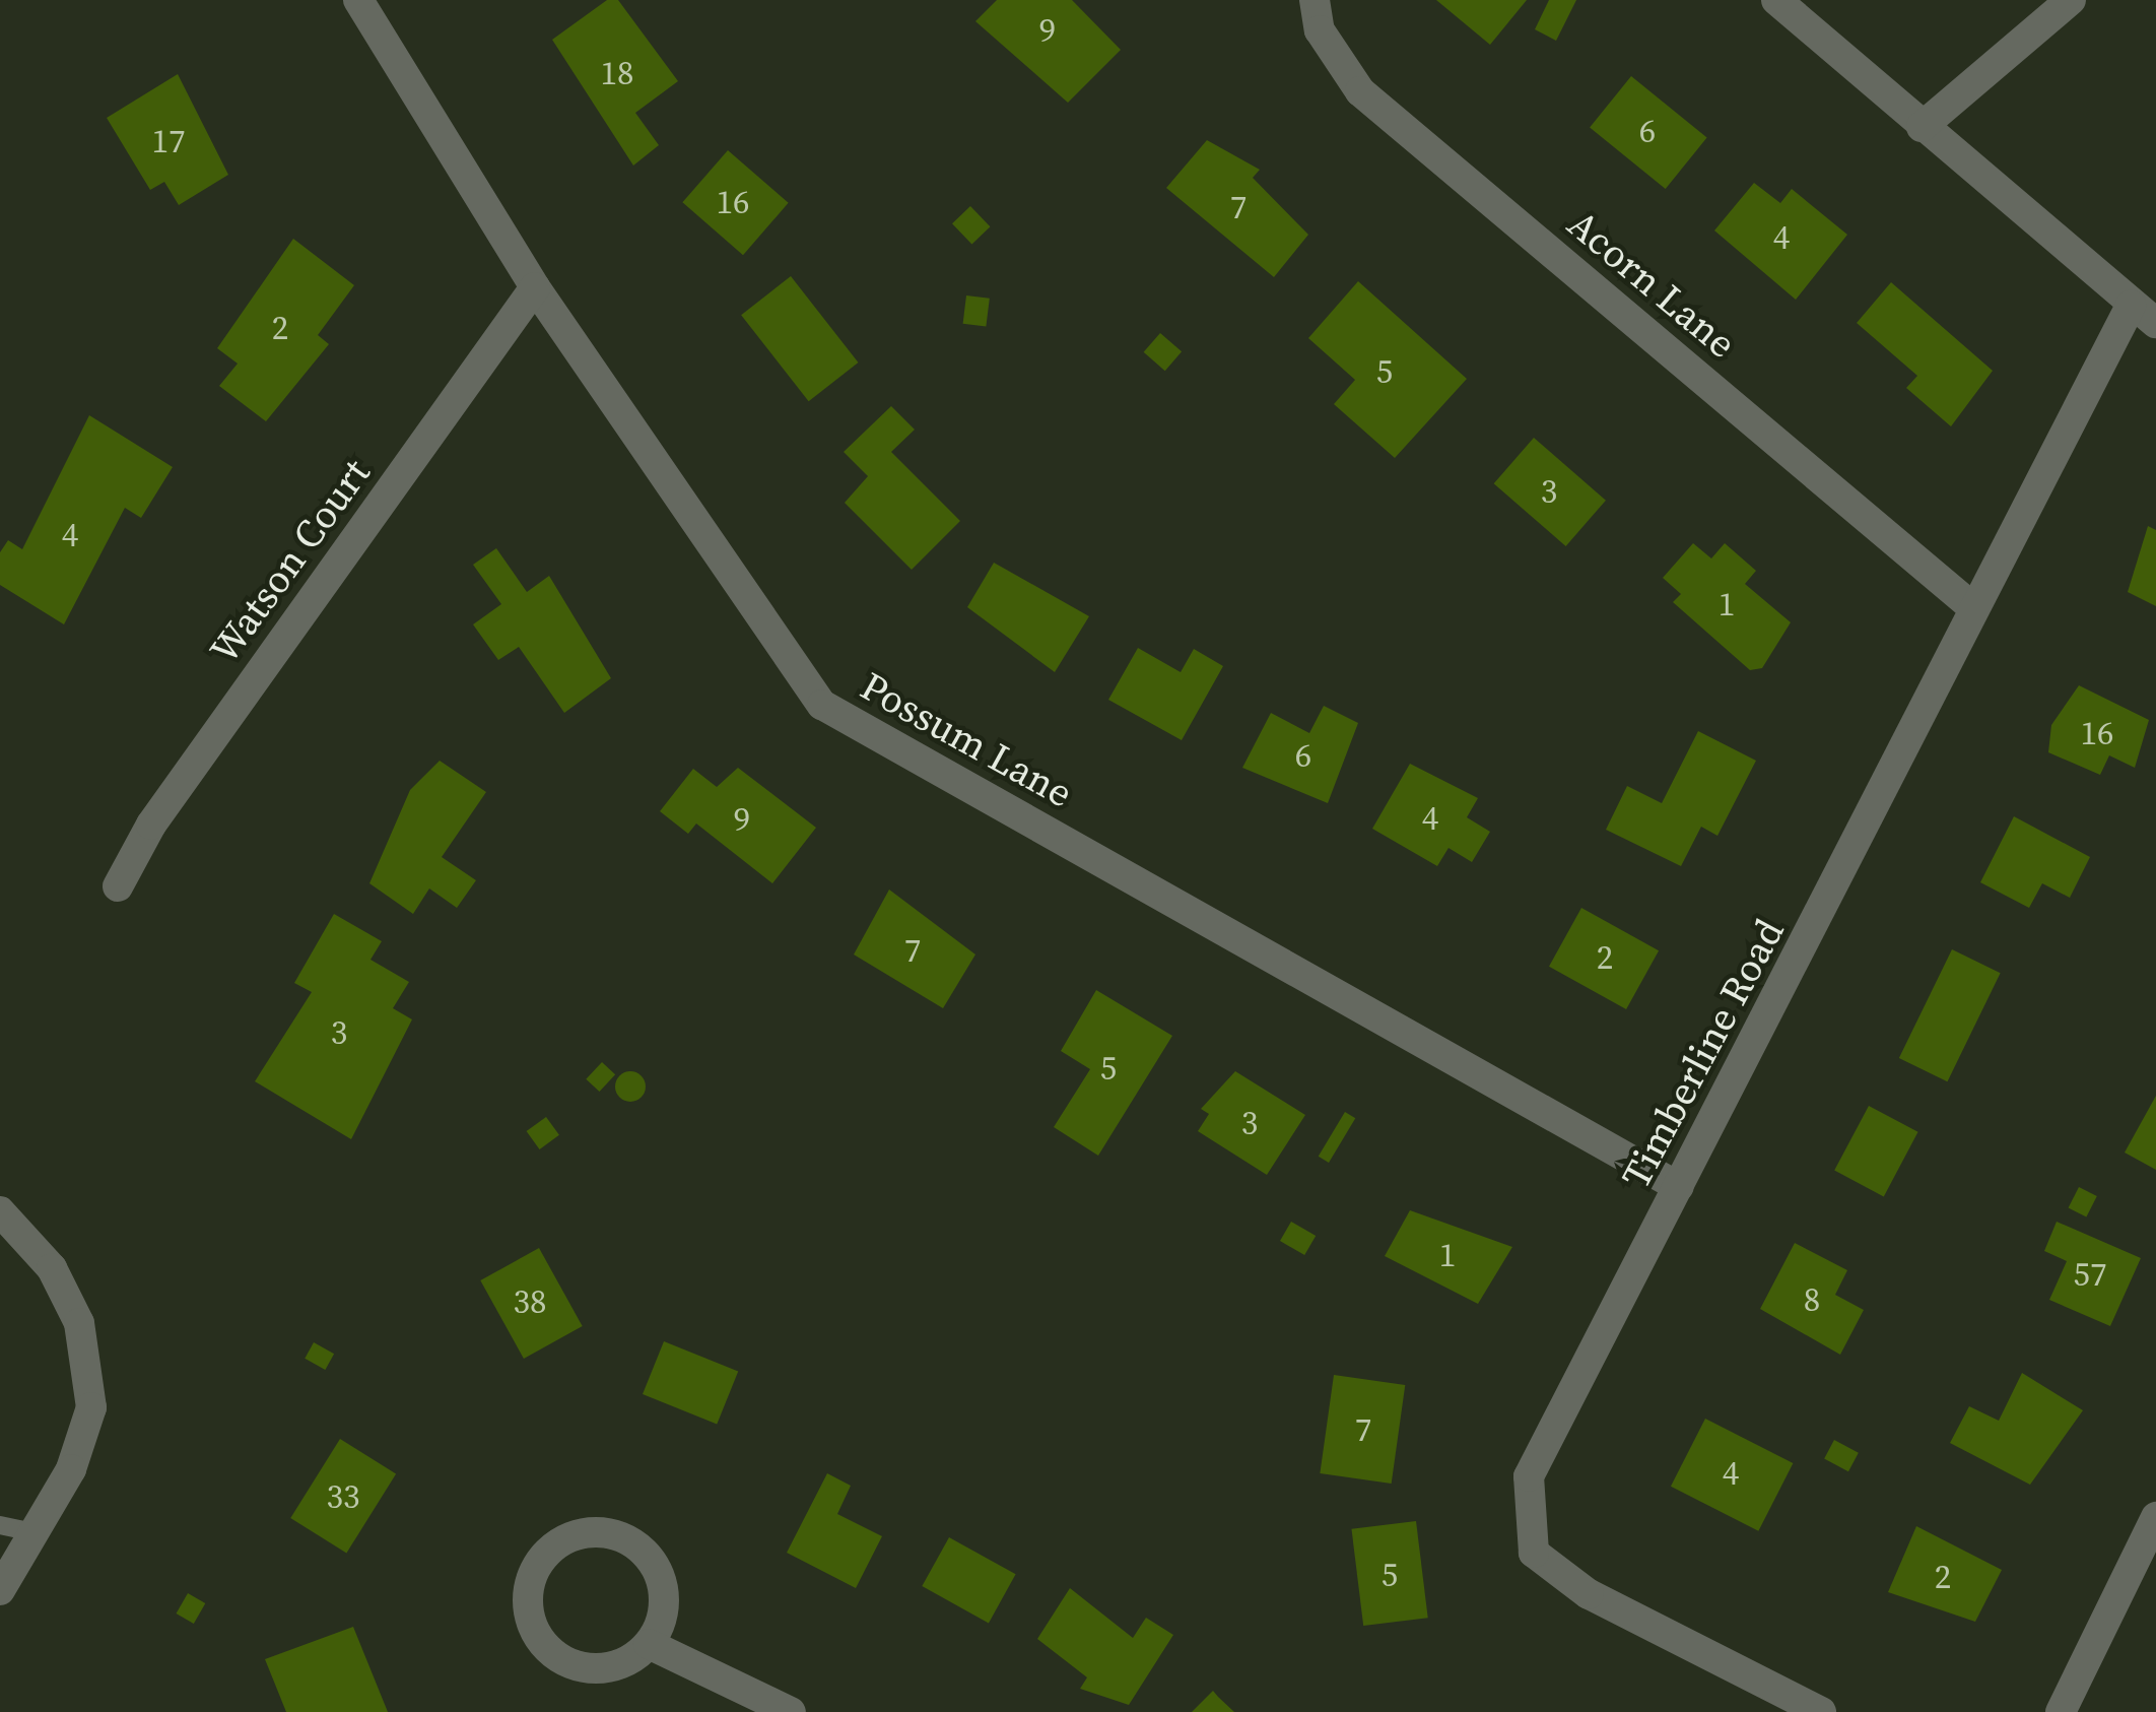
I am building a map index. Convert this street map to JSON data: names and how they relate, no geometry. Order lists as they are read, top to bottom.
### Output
{
  "streets": {
    "street": [
      "Acorn Lane",
      "Watson Court",
      "Possum Lane",
      "Timberline Road"
    ]
  },
  "crossings": [
    ["Acorn Lane", "Timberline Road"],
    ["Watson Court", "Possum Lane"],
    ["Possum Lane", "Timberline Road"]
  ],
  "house_numbers": [
    "9",
    "18",
    "6",
    "17",
    "16",
    "7",
    "4",
    "2",
    "5",
    "3",
    "4",
    "1",
    "16",
    "6",
    "4",
    "9",
    "7",
    "2",
    "3",
    "5",
    "3",
    "1",
    "57",
    "8",
    "38",
    "7",
    "4",
    "33",
    "5",
    "2"
  ]
}
